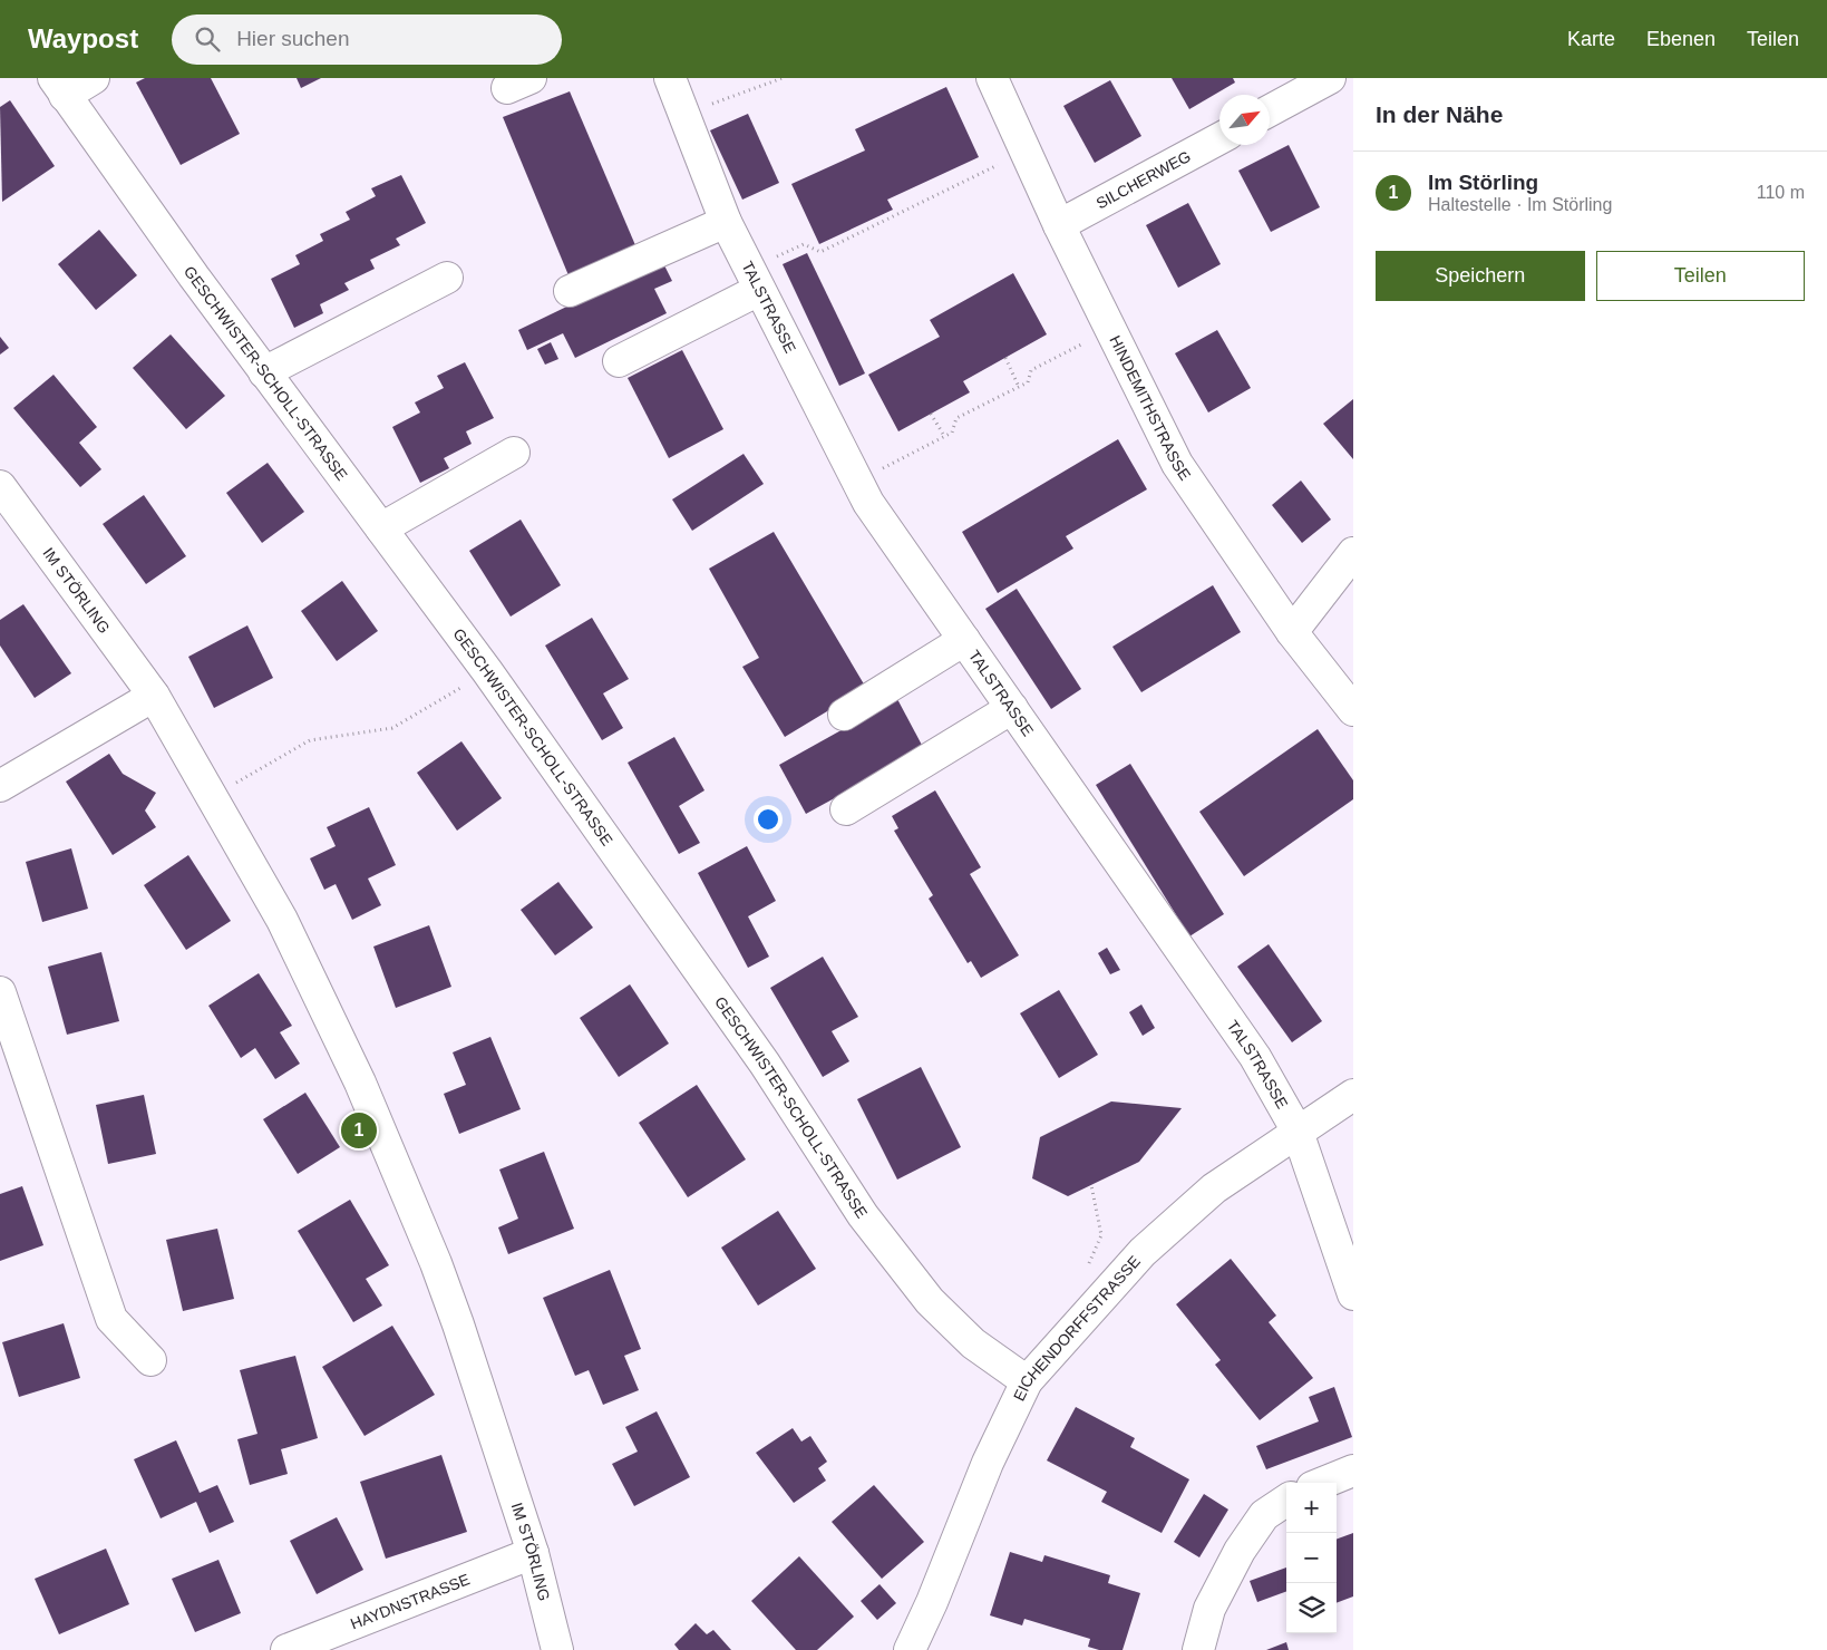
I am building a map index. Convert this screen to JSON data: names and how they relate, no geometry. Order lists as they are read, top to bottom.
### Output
{
  "streets": {
    "street": [
      "SILCHERWEG",
      "TALSTRASSE",
      "GESCHWISTER-SCHOLL-STRASSE",
      "HINDEMITHSTRASSE",
      "IM STÖRLING",
      "EICHENDORFFSTRASSE",
      "HAYDNSTRASSE"
    ]
  },
  "crossings": [
    ["SILCHERWEG", "HINDEMITHSTRASSE"],
    ["TALSTRASSE", "EICHENDORFFSTRASSE"],
    ["GESCHWISTER-SCHOLL-STRASSE", "EICHENDORFFSTRASSE"],
    ["IM STÖRLING", "HAYDNSTRASSE"]
  ],
  "north": "top right",
  "page": {
    "header": "Waypost",
    "search": "Hier suchen",
    "nav": ["Karte", "Ebenen", "Teilen"],
    "heading": "In der Nähe",
    "list": [
      {
        "mark": "1",
        "name": "Im Störling",
        "note": "Haltestelle · Im Störling",
        "value": "110 m"
      }
    ],
    "buttons": ["Speichern", "Teilen"],
    "pins": "1",
    "map_buttons": ["+", "−"]
  }
}
